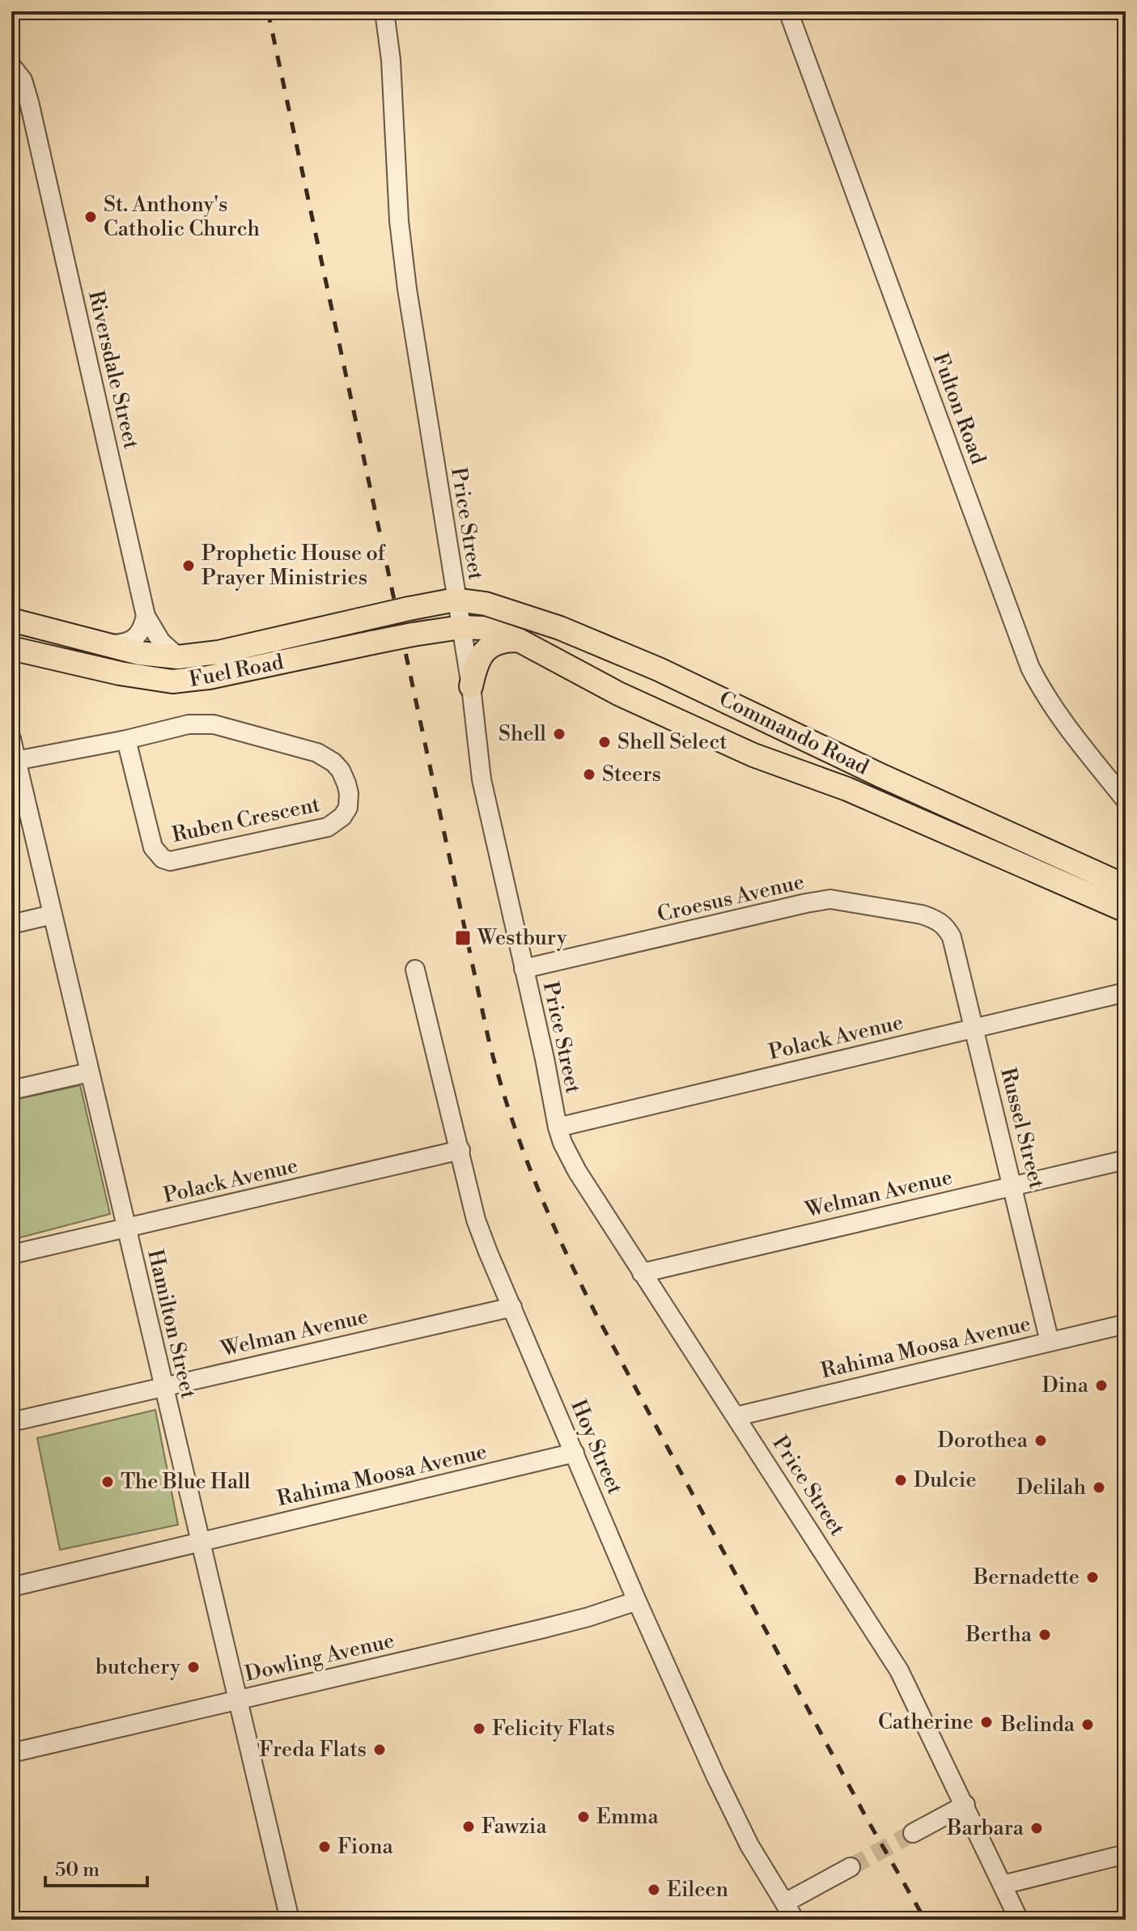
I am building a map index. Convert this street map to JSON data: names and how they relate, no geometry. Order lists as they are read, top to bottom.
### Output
{
  "streets": {
    "main road": ["Fuel Road", "Commando Road"],
    "street": [
      "Riversdale Street",
      "Fulton Road",
      "Price Street",
      "Ruben Crescent",
      "Croesus Avenue",
      "Polack Avenue",
      "Russel Street",
      "Welman Avenue",
      "Hamilton Street",
      "Rahima Moosa Avenue",
      "Hoy Street",
      "Dowling Avenue"
    ]
  },
  "crossings": [
    ["Riversdale Street", "Fuel Road"],
    ["Price Street", "Fuel Road"],
    ["Price Street", "Commando Road"],
    ["Price Street", "Croesus Avenue"],
    ["Price Street", "Polack Avenue"],
    ["Price Street", "Welman Avenue"],
    ["Price Street", "Rahima Moosa Avenue"],
    ["Fuel Road", "Commando Road"],
    ["Ruben Crescent", "Hamilton Street"],
    ["Croesus Avenue", "Russel Street"],
    ["Polack Avenue", "Russel Street"],
    ["Polack Avenue", "Hamilton Street"],
    ["Polack Avenue", "Hoy Street"],
    ["Russel Street", "Welman Avenue"],
    ["Russel Street", "Rahima Moosa Avenue"],
    ["Welman Avenue", "Hamilton Street"],
    ["Welman Avenue", "Hoy Street"],
    ["Hamilton Street", "Rahima Moosa Avenue"],
    ["Hamilton Street", "Dowling Avenue"],
    ["Rahima Moosa Avenue", "Hoy Street"],
    ["Hoy Street", "Dowling Avenue"]
  ],
  "places": {
    "other": [
      "St. Anthony's Catholic Church",
      "Prophetic House of Prayer Ministries",
      "Shell",
      "Shell Select",
      "Steers",
      "Dina",
      "Dorothea",
      "Dulcie",
      "The Blue Hall",
      "Delilah",
      "Bernadette",
      "Bertha",
      "butchery",
      "Catherine",
      "Belinda",
      "Felicity Flats",
      "Freda Flats",
      "Emma",
      "Fawzia",
      "Barbara",
      "Fiona",
      "Eileen"
    ],
    "transit": ["Westbury"]
  },
  "scale_bar": "50 m"
}
